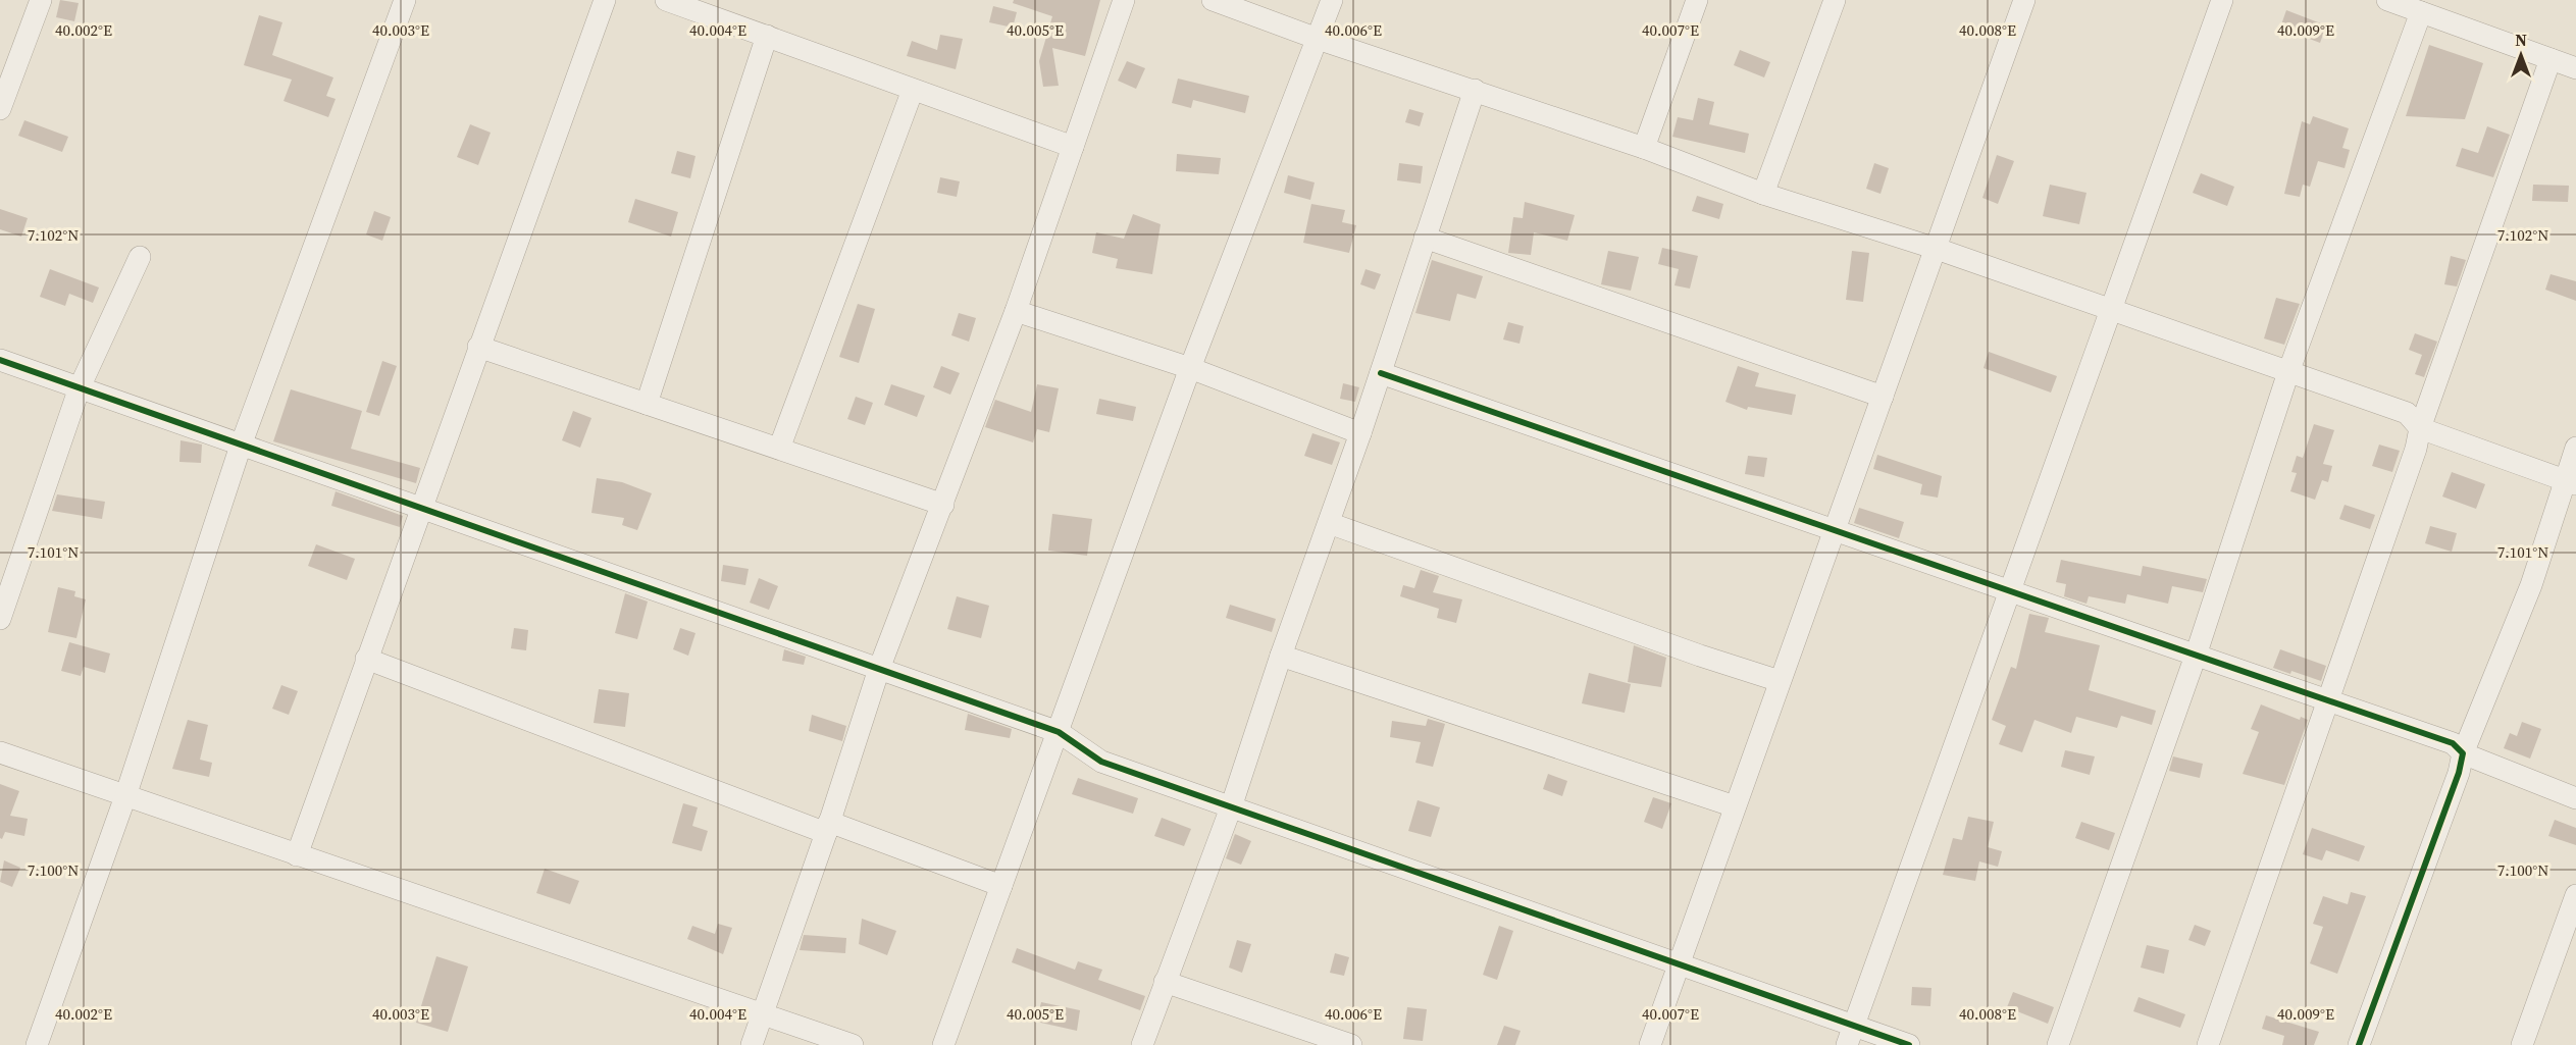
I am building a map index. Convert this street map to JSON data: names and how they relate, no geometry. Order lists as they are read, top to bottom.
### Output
{
  "north": "top",
  "coordinates": [
    "40.002°E",
    "40.003°E",
    "40.004°E",
    "40.005°E",
    "40.006°E",
    "40.007°E",
    "40.008°E",
    "40.009°E",
    "7.102°N",
    "7.101°N",
    "7.100°N"
  ]
}
